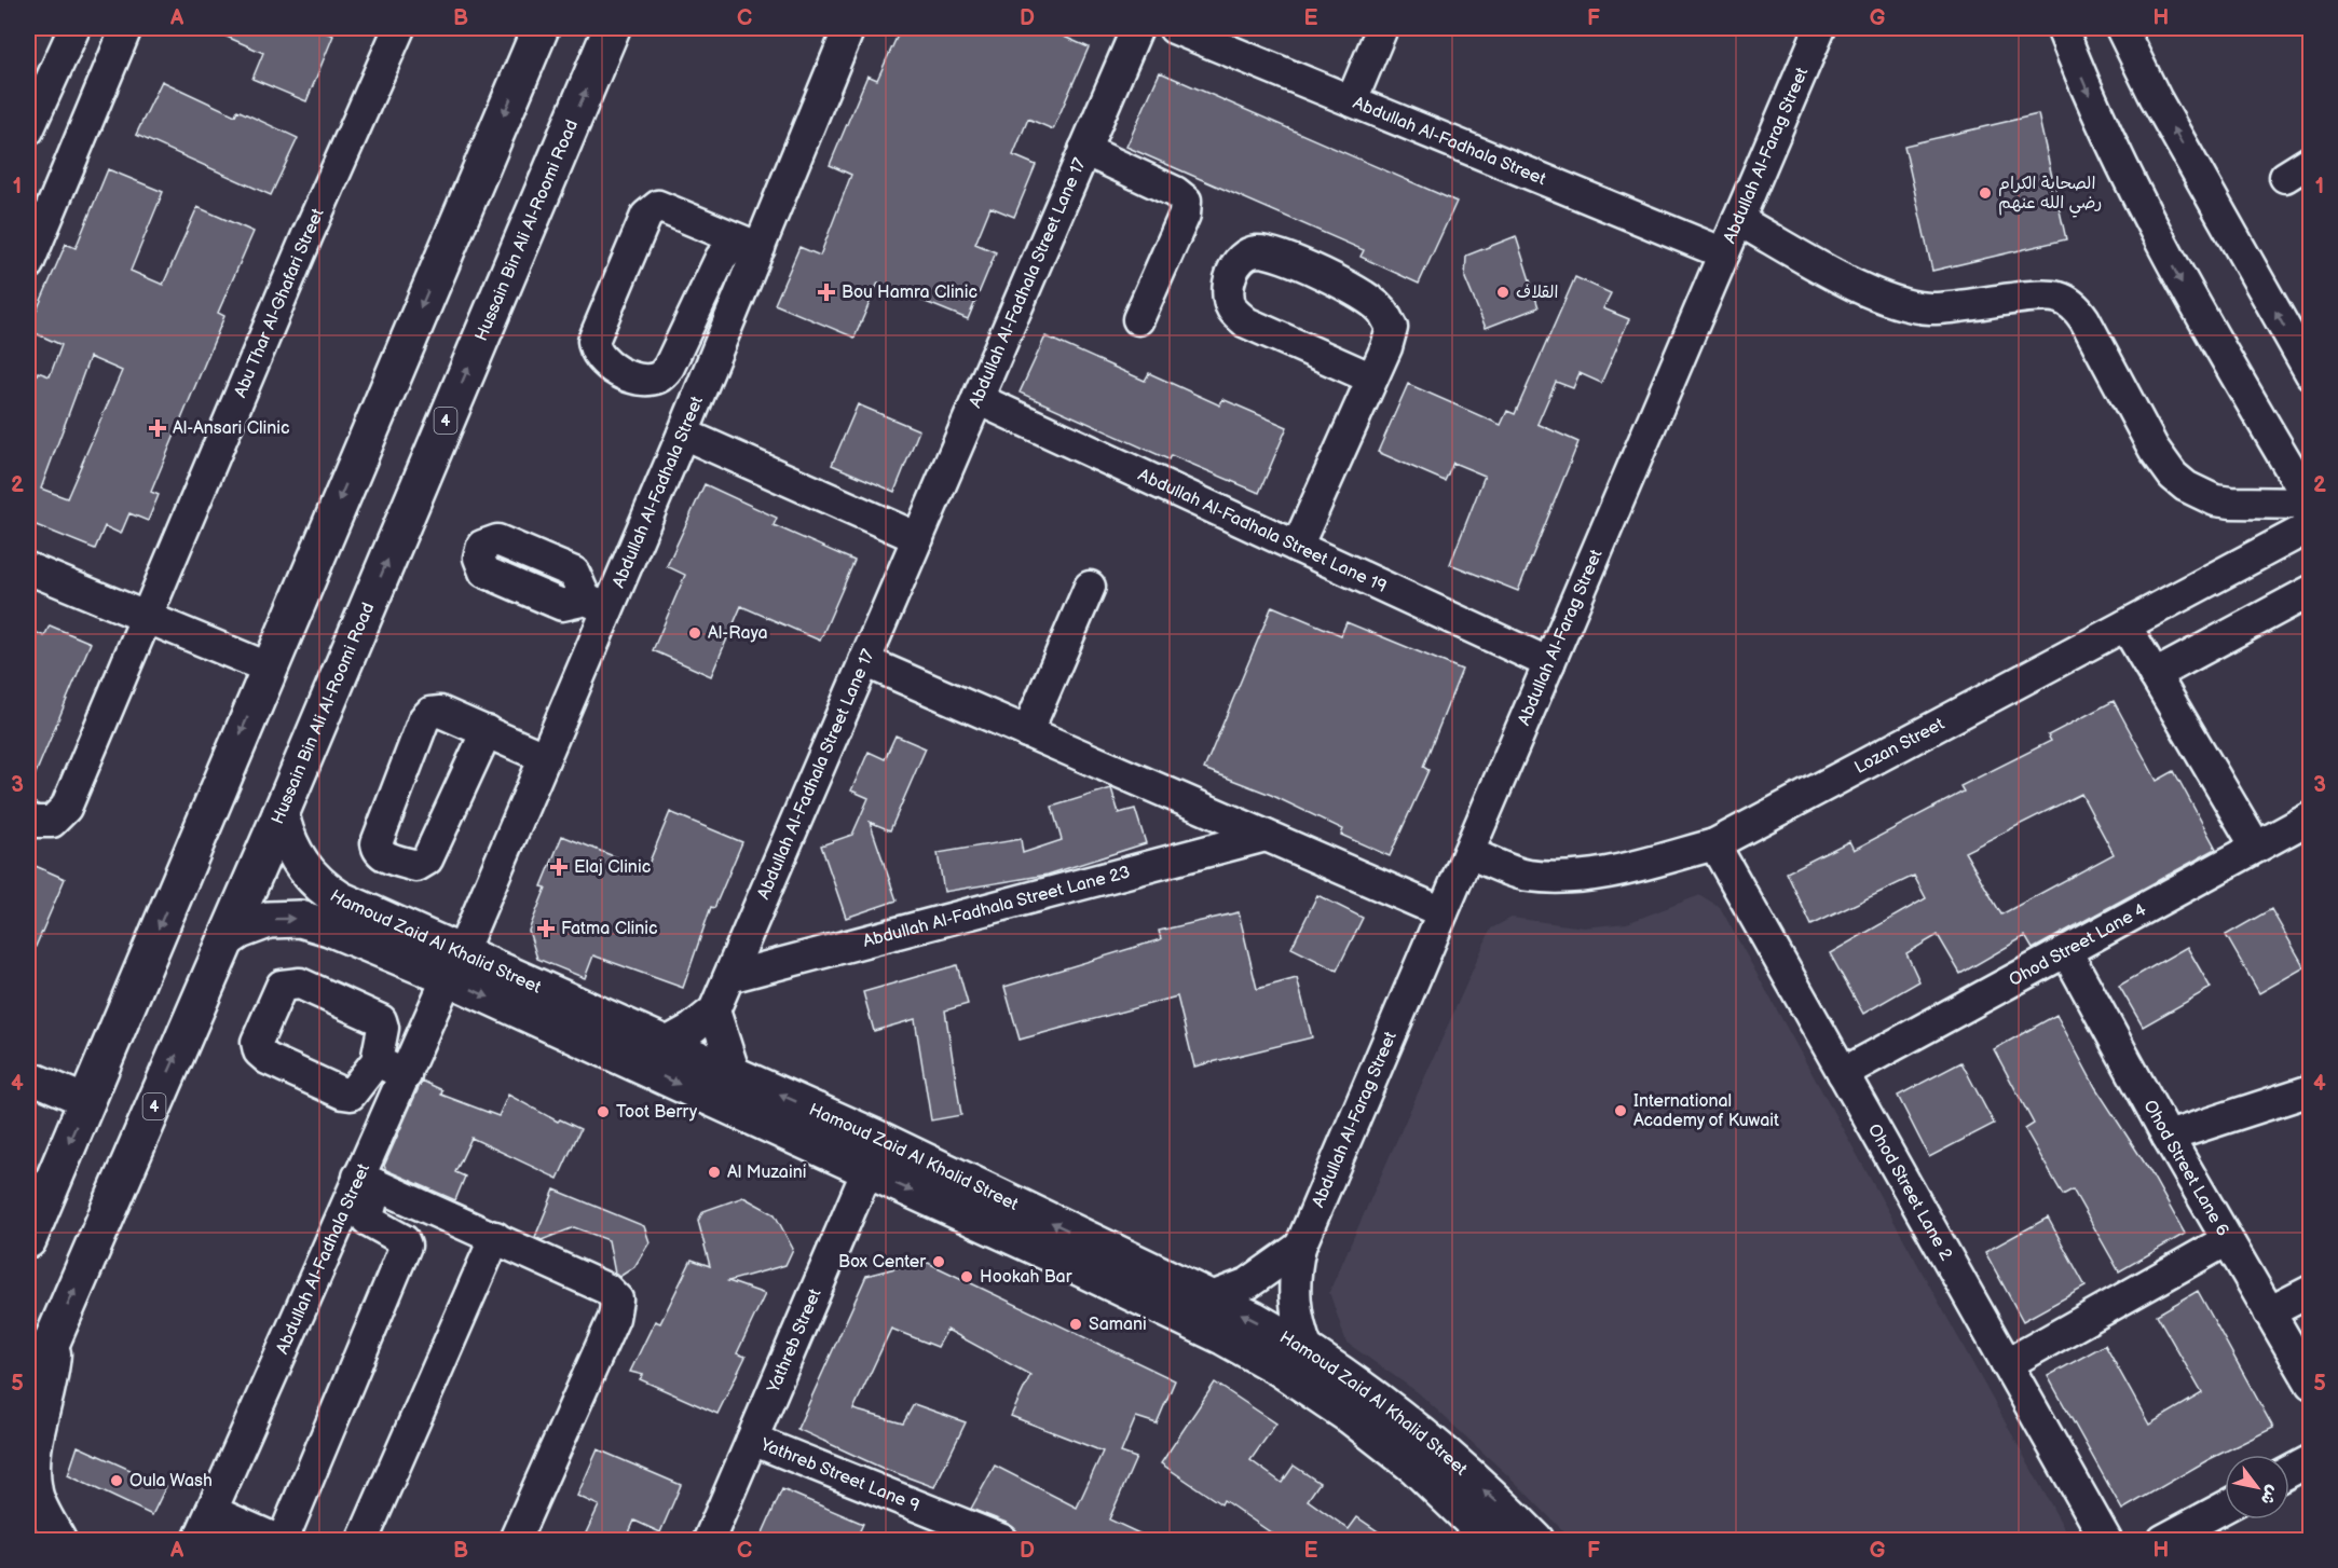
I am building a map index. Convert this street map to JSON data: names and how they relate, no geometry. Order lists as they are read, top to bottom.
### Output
{
  "streets": {
    "main road": ["Hussain Bin Ali Al-Roomi Road", "4", "Hamoud Zaid Al Khalid Street"],
    "street": [
      "Abdullah Al-Fadhala Street",
      "Abdullah Al-Farag Street",
      "Abdullah Al-Fadhala Street Lane 17",
      "Abu Thar Al-Ghafari Street",
      "Abdullah Al-Fadhala Street Lane 19",
      "Lozan Street",
      "Abdullah Al-Fadhala Street Lane 23",
      "Ohod Street Lane 4",
      "Ohod Street Lane 6",
      "Ohod Street Lane 2",
      "Yathreb Street",
      "Yathreb Street Lane 9"
    ]
  },
  "crossings": [
    ["Abdullah Al-Fadhala Street", "Abdullah Al-Farag Street"],
    ["Abdullah Al-Fadhala Street", "Hamoud Zaid Al Khalid Street"],
    ["Abdullah Al-Farag Street", "Abdullah Al-Fadhala Street Lane 19"],
    ["Abdullah Al-Farag Street", "Lozan Street"],
    ["Abdullah Al-Farag Street", "Hamoud Zaid Al Khalid Street"],
    ["Hussain Bin Ali Al-Roomi Road", "Hamoud Zaid Al Khalid Street"],
    ["Abdullah Al-Fadhala Street Lane 17", "Abdullah Al-Fadhala Street Lane 19"],
    ["Abdullah Al-Fadhala Street Lane 17", "Abdullah Al-Fadhala Street Lane 23"],
    ["Abdullah Al-Fadhala Street Lane 17", "Hamoud Zaid Al Khalid Street"],
    ["Lozan Street", "Ohod Street Lane 2"],
    ["Hamoud Zaid Al Khalid Street", "Yathreb Street"],
    ["Ohod Street Lane 4", "Ohod Street Lane 6"],
    ["Ohod Street Lane 4", "Ohod Street Lane 2"],
    ["Yathreb Street", "Yathreb Street Lane 9"]
  ],
  "places": {
    "other": [
      "الصحابة الكرام رضي الله عنهم",
      "القلاف",
      "Al-Raya",
      "International Academy of Kuwait",
      "Toot Berry",
      "Al Muzaini",
      "Box Center",
      "Hookah Bar",
      "Samani",
      "Oula Wash"
    ],
    "health": [
      "Bou Hamra Clinic",
      "Al-Ansari Clinic",
      "Elaj Clinic",
      "Fatma Clinic"
    ]
  },
  "north": "bottom right",
  "grid": {
    "columns": [
      "A",
      "B",
      "C",
      "D",
      "E",
      "F",
      "G",
      "H"
    ],
    "rows": [
      "1",
      "2",
      "3",
      "4",
      "5"
    ]
  }
}
